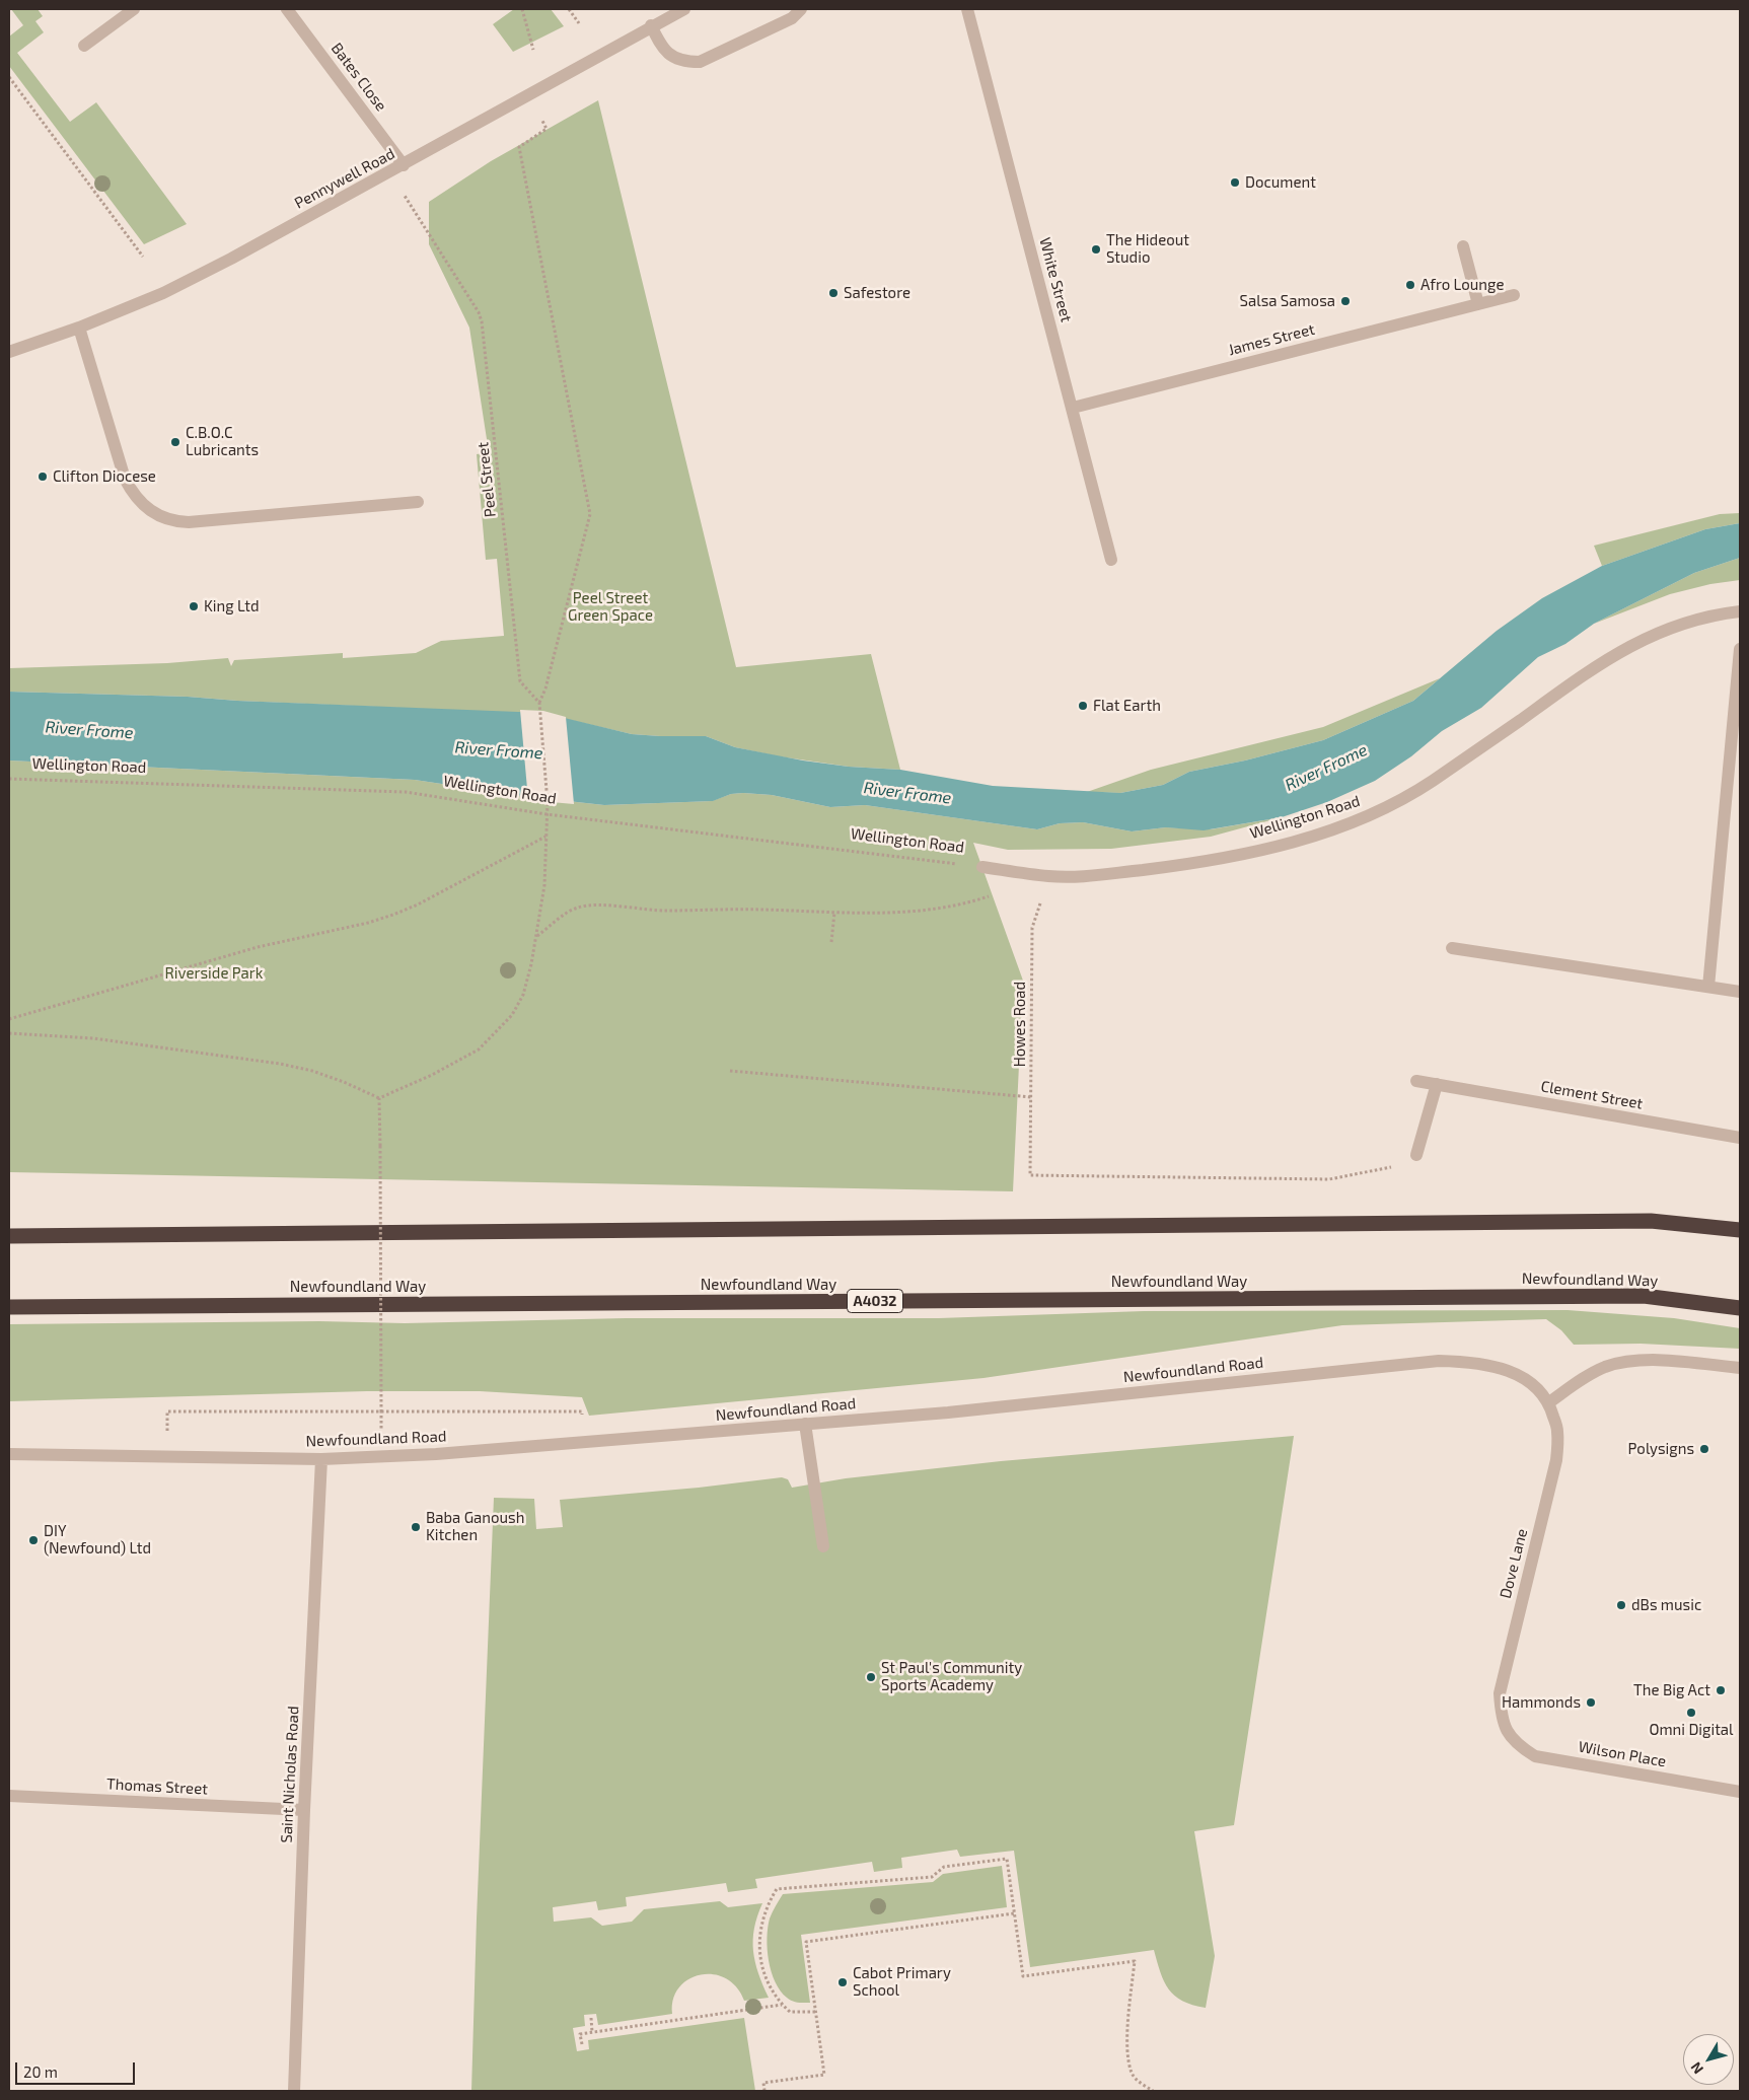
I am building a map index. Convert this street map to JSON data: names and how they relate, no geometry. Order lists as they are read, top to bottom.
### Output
{
  "streets": {
    "highway": ["Newfoundland Way", "A4032"],
    "street": [
      "Bates Close",
      "Pennywell Road",
      "White Street",
      "James Street",
      "Wellington Road",
      "Clement Street",
      "Newfoundland Road",
      "Dove Lane",
      "Wilson Place",
      "Saint Nicholas Road",
      "Thomas Street"
    ],
    "path": ["Peel Street", "Howes Road"]
  },
  "crossings": [
    ["Bates Close", "Pennywell Road"],
    ["Pennywell Road", "Peel Street"],
    ["White Street", "James Street"],
    ["Wellington Road", "Howes Road"],
    ["Newfoundland Road", "Dove Lane"],
    ["Newfoundland Road", "Saint Nicholas Road"],
    ["Dove Lane", "Wilson Place"],
    ["Saint Nicholas Road", "Thomas Street"]
  ],
  "water": ["River Frome"],
  "parks": ["Peel Street Green Space", "Riverside Park"],
  "places": [
    "Document",
    "The Hideout Studio",
    "Afro Lounge",
    "Safestore",
    "Salsa Samosa",
    "C.B.O.C Lubricants",
    "Clifton Diocese",
    "King Ltd",
    "Flat Earth",
    "Polysigns",
    "Baba Ganoush Kitchen",
    "DIY (Newfound) Ltd",
    "dBs music",
    "St Paul's Community Sports Academy",
    "The Big Act",
    "Hammonds",
    "Omni Digital",
    "Cabot Primary School"
  ],
  "scale_bar": "20 m",
  "north": "bottom left"
}
